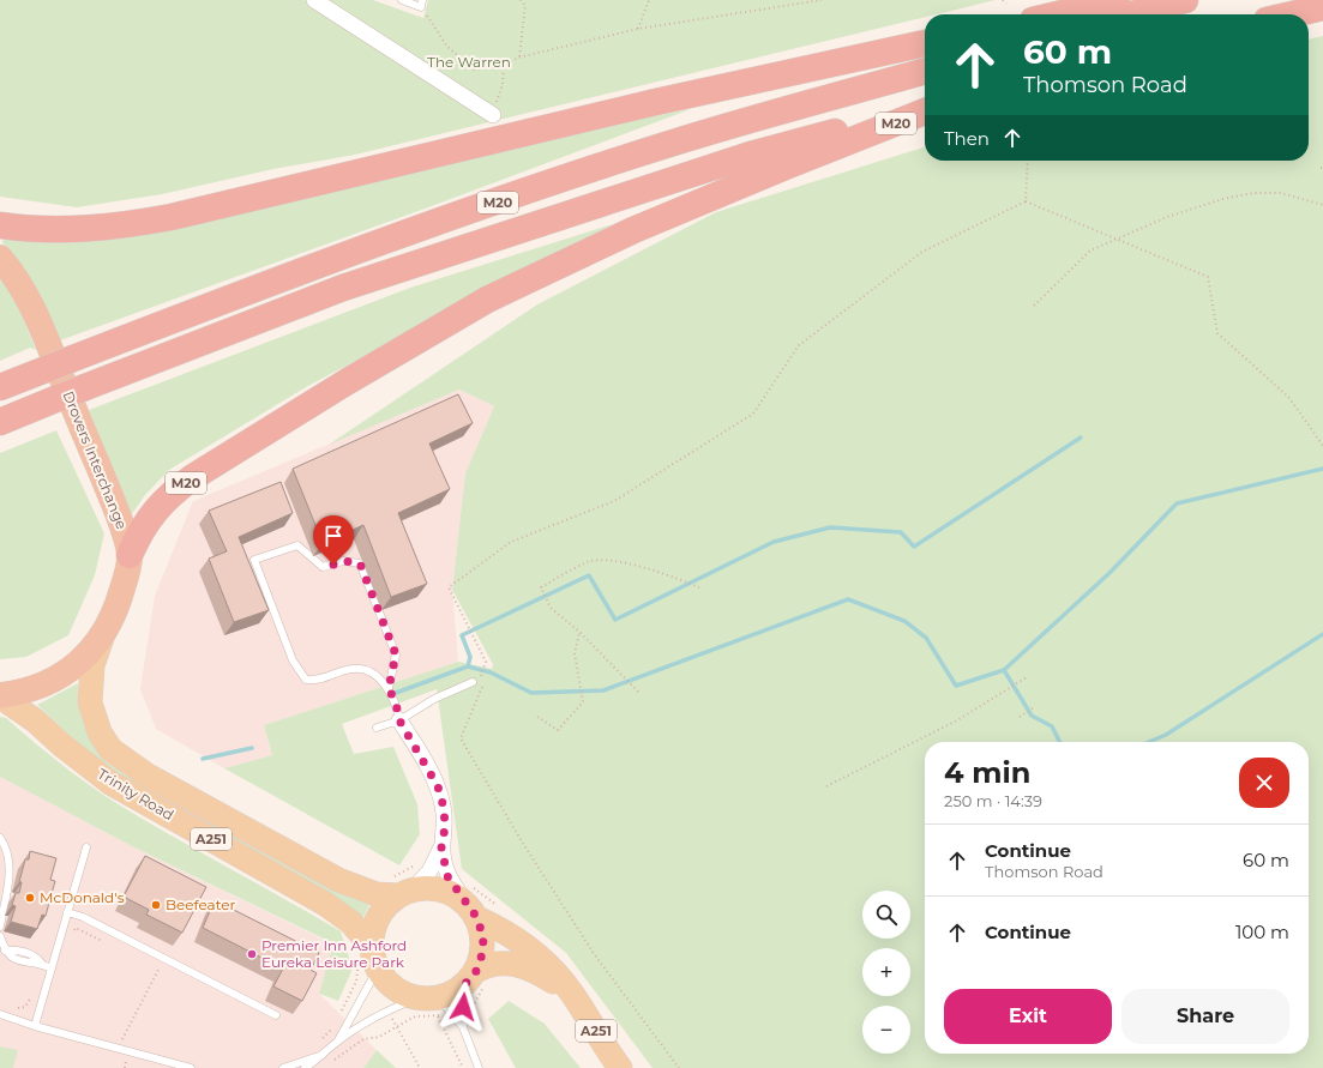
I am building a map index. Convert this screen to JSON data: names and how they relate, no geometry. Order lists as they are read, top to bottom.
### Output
{
  "streets": {
    "highway": ["M20", "Drovers Interchange"],
    "main road": ["Trinity Road", "A251"]
  },
  "crossings": [
    ["M20", "Drovers Interchange"],
    ["Drovers Interchange", "Trinity Road"]
  ],
  "parks": ["The Warren"],
  "places": ["McDonald's", "Beefeater", "Premier Inn Ashford Eureka Leisure Park"],
  "page": {
    "turn": ["60 m", "Thomson Road"],
    "then": "Then",
    "heading": ["4 min", "250 m · 14:39"],
    "list": [
      {
        "name": "Continue",
        "note": "Thomson Road",
        "value": "60 m"
      },
      {
        "name": "Continue",
        "value": "100 m"
      }
    ],
    "map_buttons": ["+", "−"],
    "buttons": ["Exit", "Share"]
  }
}
